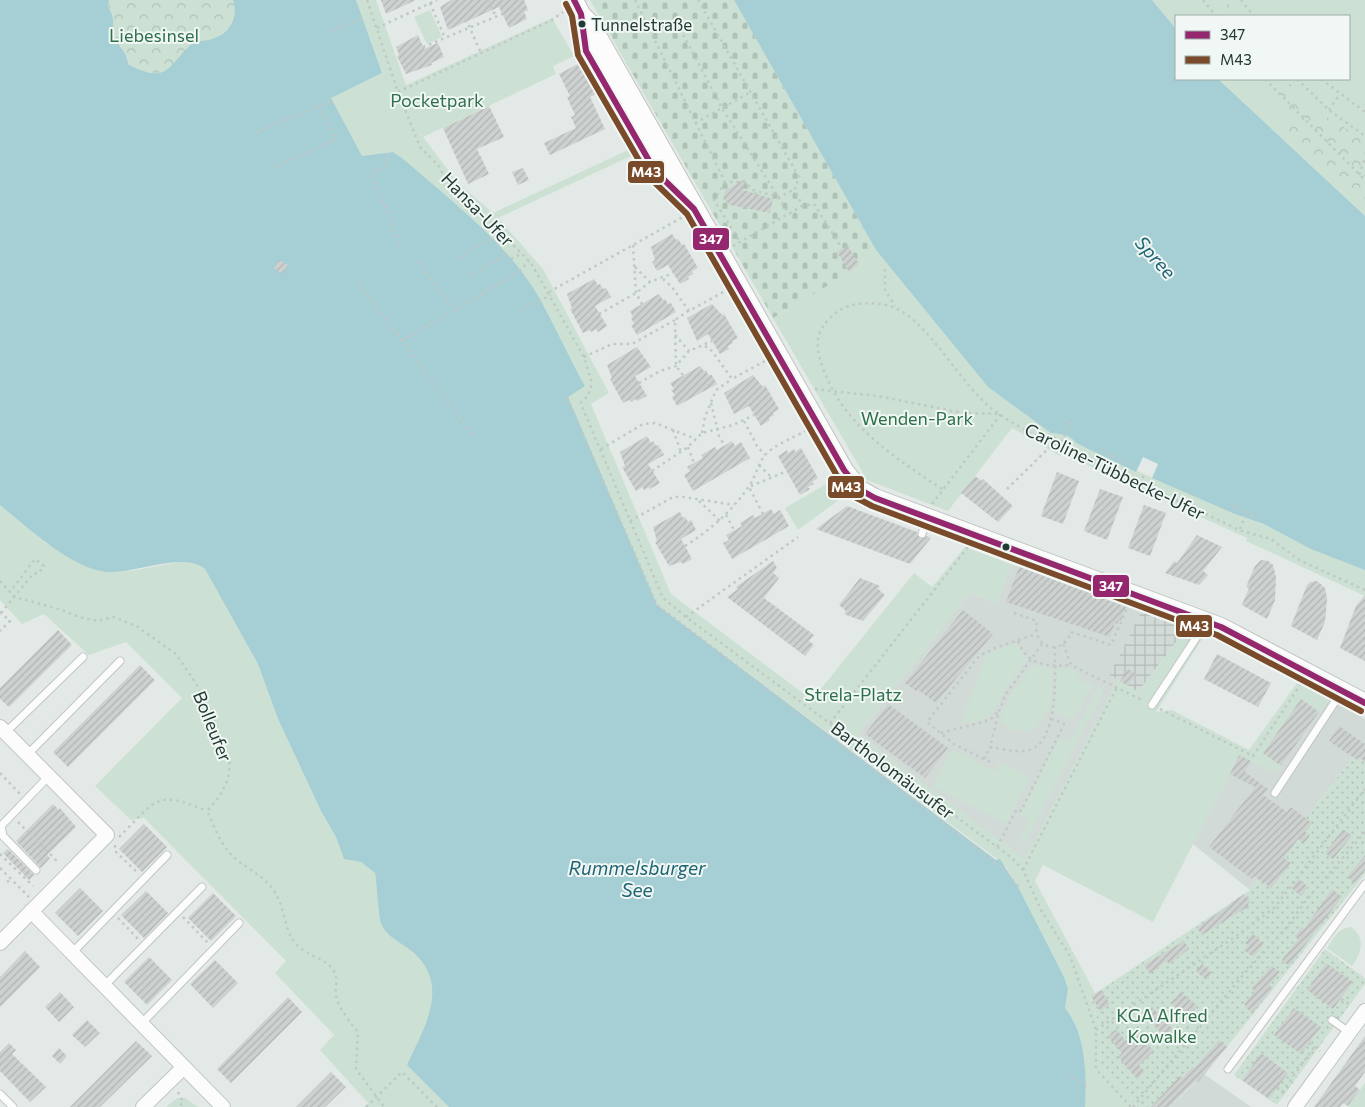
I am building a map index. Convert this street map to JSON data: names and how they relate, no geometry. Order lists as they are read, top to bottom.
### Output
{
  "streets": {
    "path": [
      "Hansa-Ufer",
      "Caroline-Tübbecke-Ufer",
      "Bolleufer",
      "Bartholomäusufer"
    ]
  },
  "crossings": [
    ["Hansa-Ufer", "Bartholomäusufer"]
  ],
  "water": ["Spree", "Rummelsburger See"],
  "parks": [
    "Liebesinsel",
    "Pocketpark",
    "Wenden-Park",
    "Strela-Platz",
    "KGA Alfred Kowalke"
  ],
  "places": ["Tunnelstraße"],
  "lines": ["transit line 347", "transit line M43"],
  "legend": ["347", "M43"]
}
